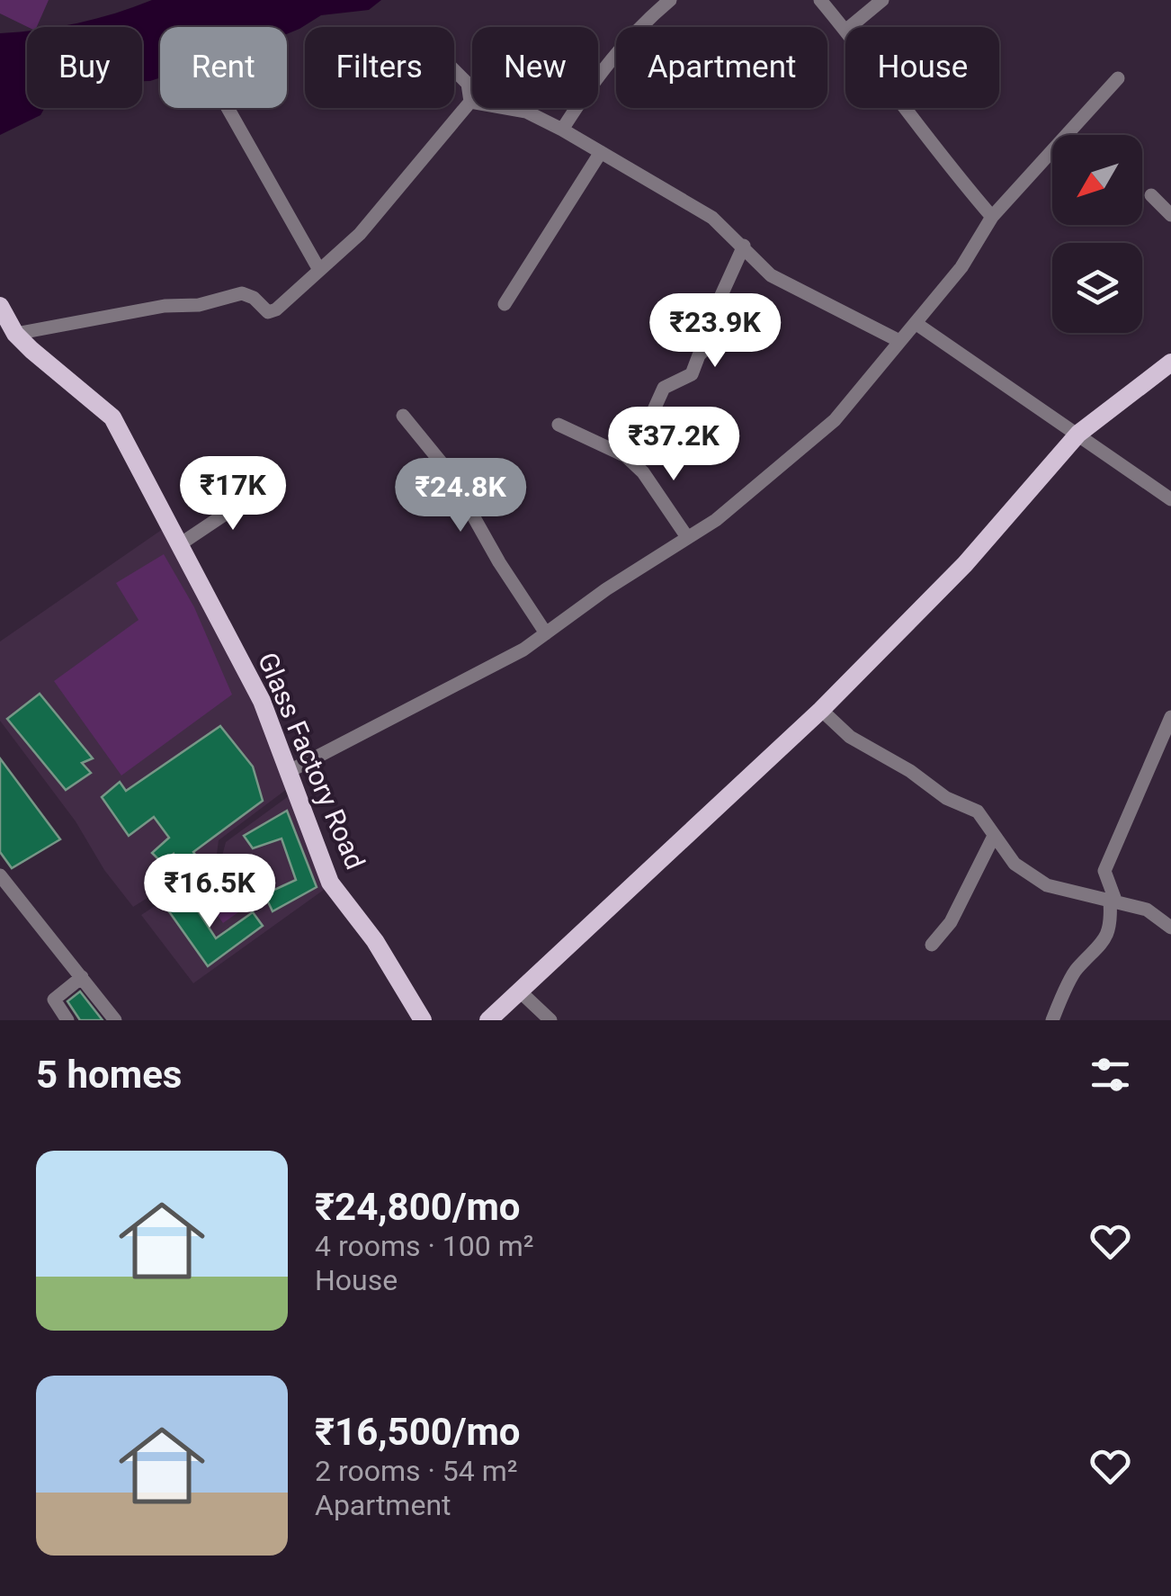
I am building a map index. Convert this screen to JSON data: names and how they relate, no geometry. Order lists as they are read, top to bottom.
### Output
{
  "streets": {
    "main road": ["Glass Factory Road"]
  },
  "north": "bottom left",
  "page": {
    "chip": [
      "Buy",
      "Rent",
      "Filters",
      "New",
      "Apartment",
      "House"
    ],
    "price": [
      "₹23.9K",
      "₹37.2K",
      "₹17K",
      "₹24.8K",
      "₹16.5K"
    ],
    "heading": "5 homes",
    "list": [
      {
        "name": "₹24,800/mo",
        "note": "4 rooms · 100 m² · House"
      },
      {
        "name": "₹16,500/mo",
        "note": "2 rooms · 54 m² · Apartment"
      }
    ]
  }
}
